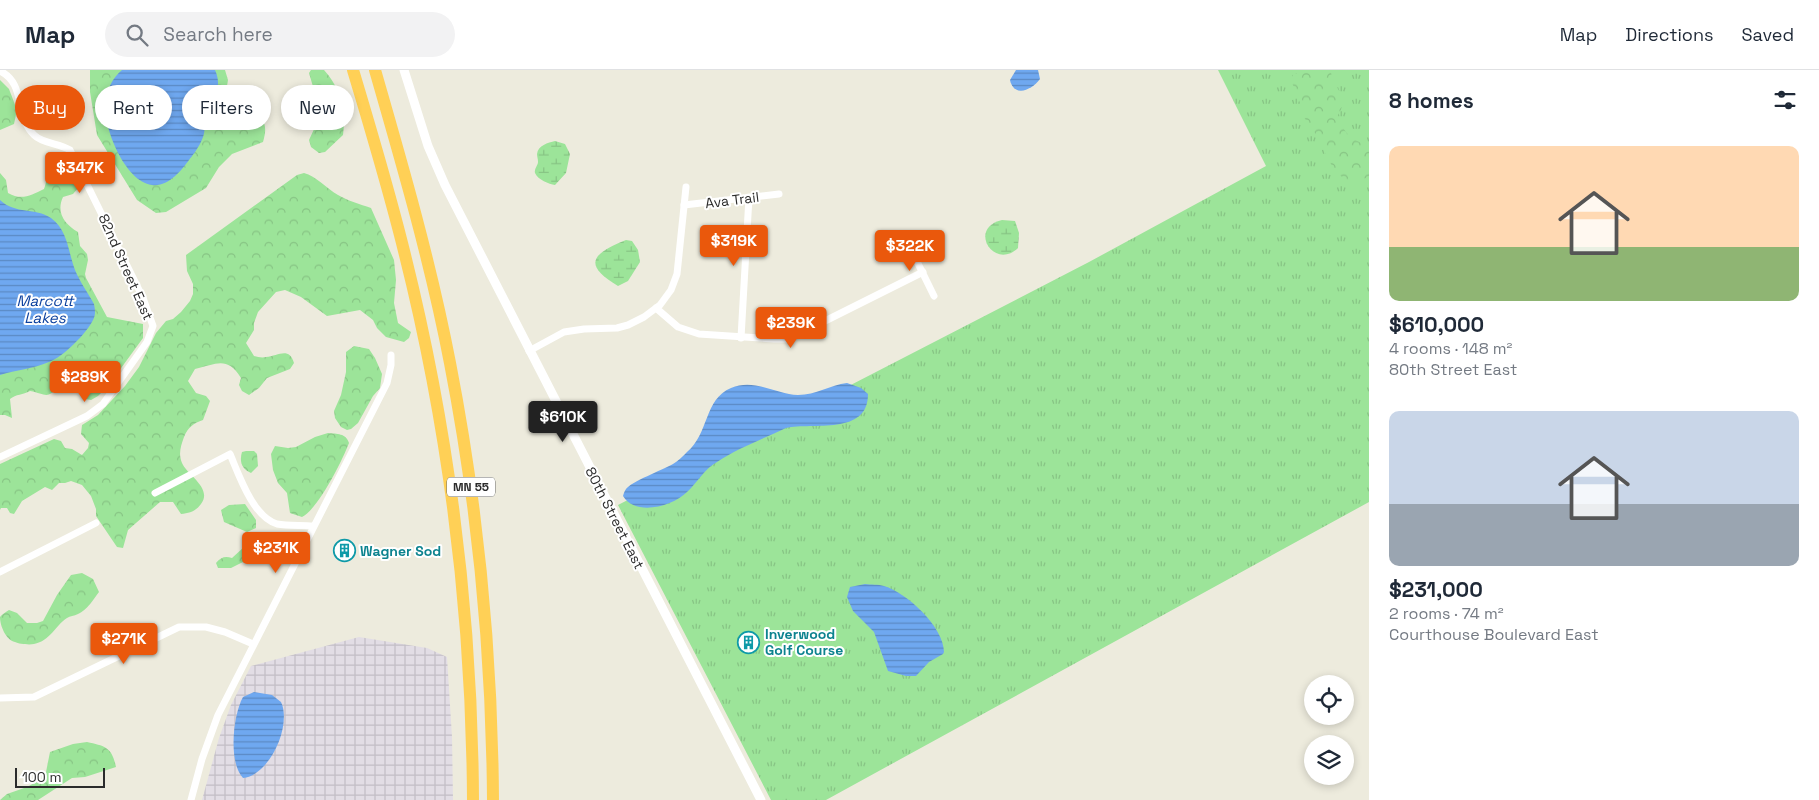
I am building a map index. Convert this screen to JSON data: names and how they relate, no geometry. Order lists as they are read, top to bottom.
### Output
{
  "streets": {
    "highway": ["MN 55"],
    "street": ["Ava Trail", "82nd Street East", "80th Street East"]
  },
  "water": ["Marcott Lakes"],
  "places": {
    "building": ["Wagner Sod", "Inverwood Golf Course"]
  },
  "scale_bar": "100 m",
  "page": {
    "header": "Map",
    "search": "Search here",
    "nav": ["Map", "Directions", "Saved"],
    "heading": "8 homes",
    "chip": [
      "Buy",
      "Rent",
      "Filters",
      "New"
    ],
    "list": [
      {
        "name": "$610,000",
        "note": "4 rooms · 148 m² · 80th Street East"
      },
      {
        "name": "$231,000",
        "note": "2 rooms · 74 m² · Courthouse Boulevard East"
      }
    ],
    "price": [
      "$347K",
      "$319K",
      "$322K",
      "$239K",
      "$289K",
      "$610K",
      "$231K",
      "$271K"
    ],
    "scale": "100 m"
  }
}
